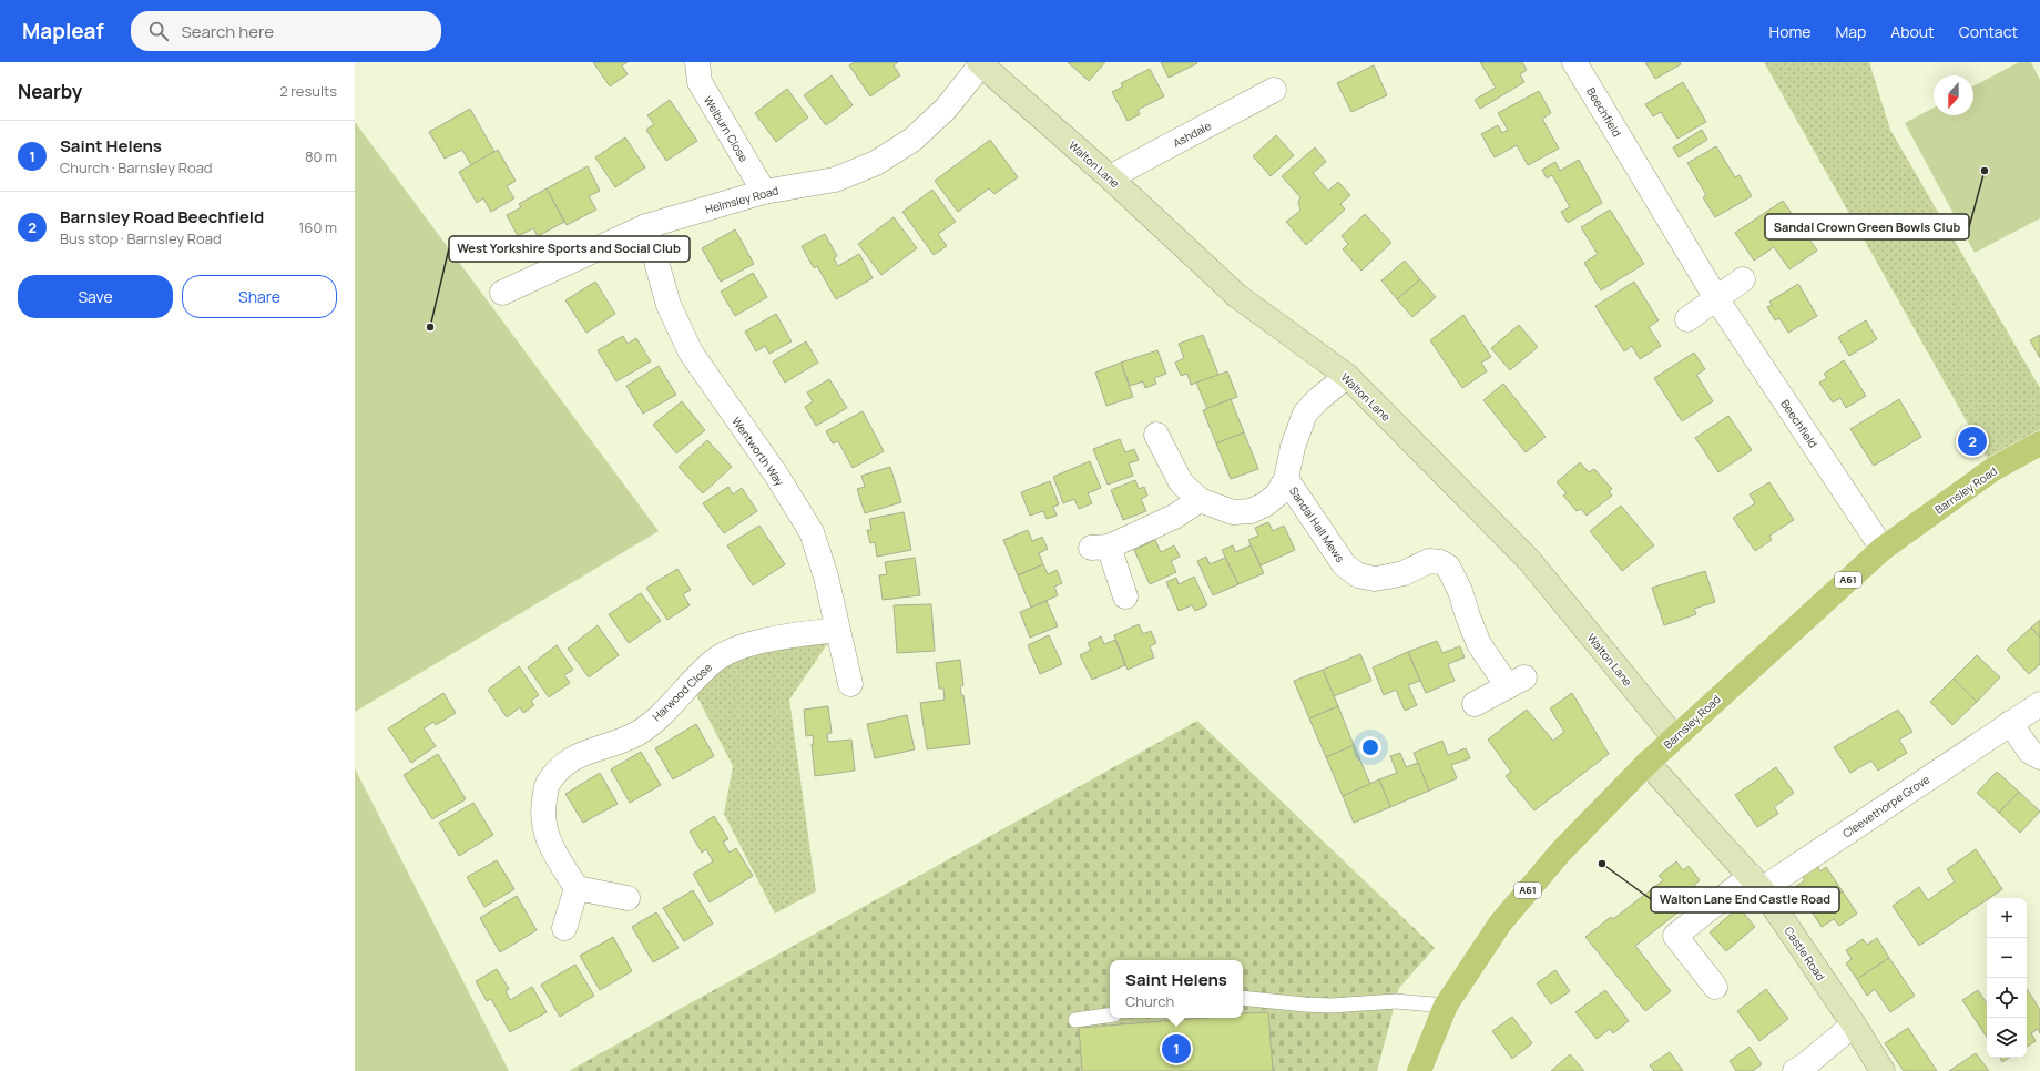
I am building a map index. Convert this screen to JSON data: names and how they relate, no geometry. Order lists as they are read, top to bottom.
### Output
{
  "streets": {
    "main road": ["Barnsley Road", "A61"],
    "street": [
      "Beechfield",
      "Welburn Close",
      "Ashdale",
      "Walton Lane",
      "Helmsley Road",
      "Wentworth Way",
      "Sandal Hall Mews",
      "Harwood Close",
      "Cleevethorpe Grove",
      "Castle Road"
    ]
  },
  "crossings": [
    ["Beechfield", "Barnsley Road"],
    ["Welburn Close", "Helmsley Road"],
    ["Ashdale", "Walton Lane"],
    ["Walton Lane", "Helmsley Road"],
    ["Walton Lane", "Barnsley Road"],
    ["Walton Lane", "Sandal Hall Mews"],
    ["Helmsley Road", "Wentworth Way"],
    ["Wentworth Way", "Harwood Close"],
    ["Barnsley Road", "Castle Road"],
    ["Cleevethorpe Grove", "Castle Road"]
  ],
  "places": ["Sandal Crown Green Bowls Club", "West Yorkshire Sports and Social Club", "Walton Lane End Castle Road"],
  "north": "bottom",
  "page": {
    "header": "Mapleaf",
    "search": "Search here",
    "nav": [
      "Home",
      "Map",
      "About",
      "Contact"
    ],
    "heading": ["Nearby", "2 results"],
    "list": [
      {
        "mark": "1",
        "name": "Saint Helens",
        "note": "Church · Barnsley Road",
        "value": "80 m"
      },
      {
        "mark": "2",
        "name": "Barnsley Road Beechfield",
        "note": "Bus stop · Barnsley Road",
        "value": "160 m"
      }
    ],
    "buttons": ["Save", "Share"],
    "pins": ["2", "1"],
    "map_buttons": ["+", "−"],
    "popup": ["Saint Helens", "Church"]
  }
}
